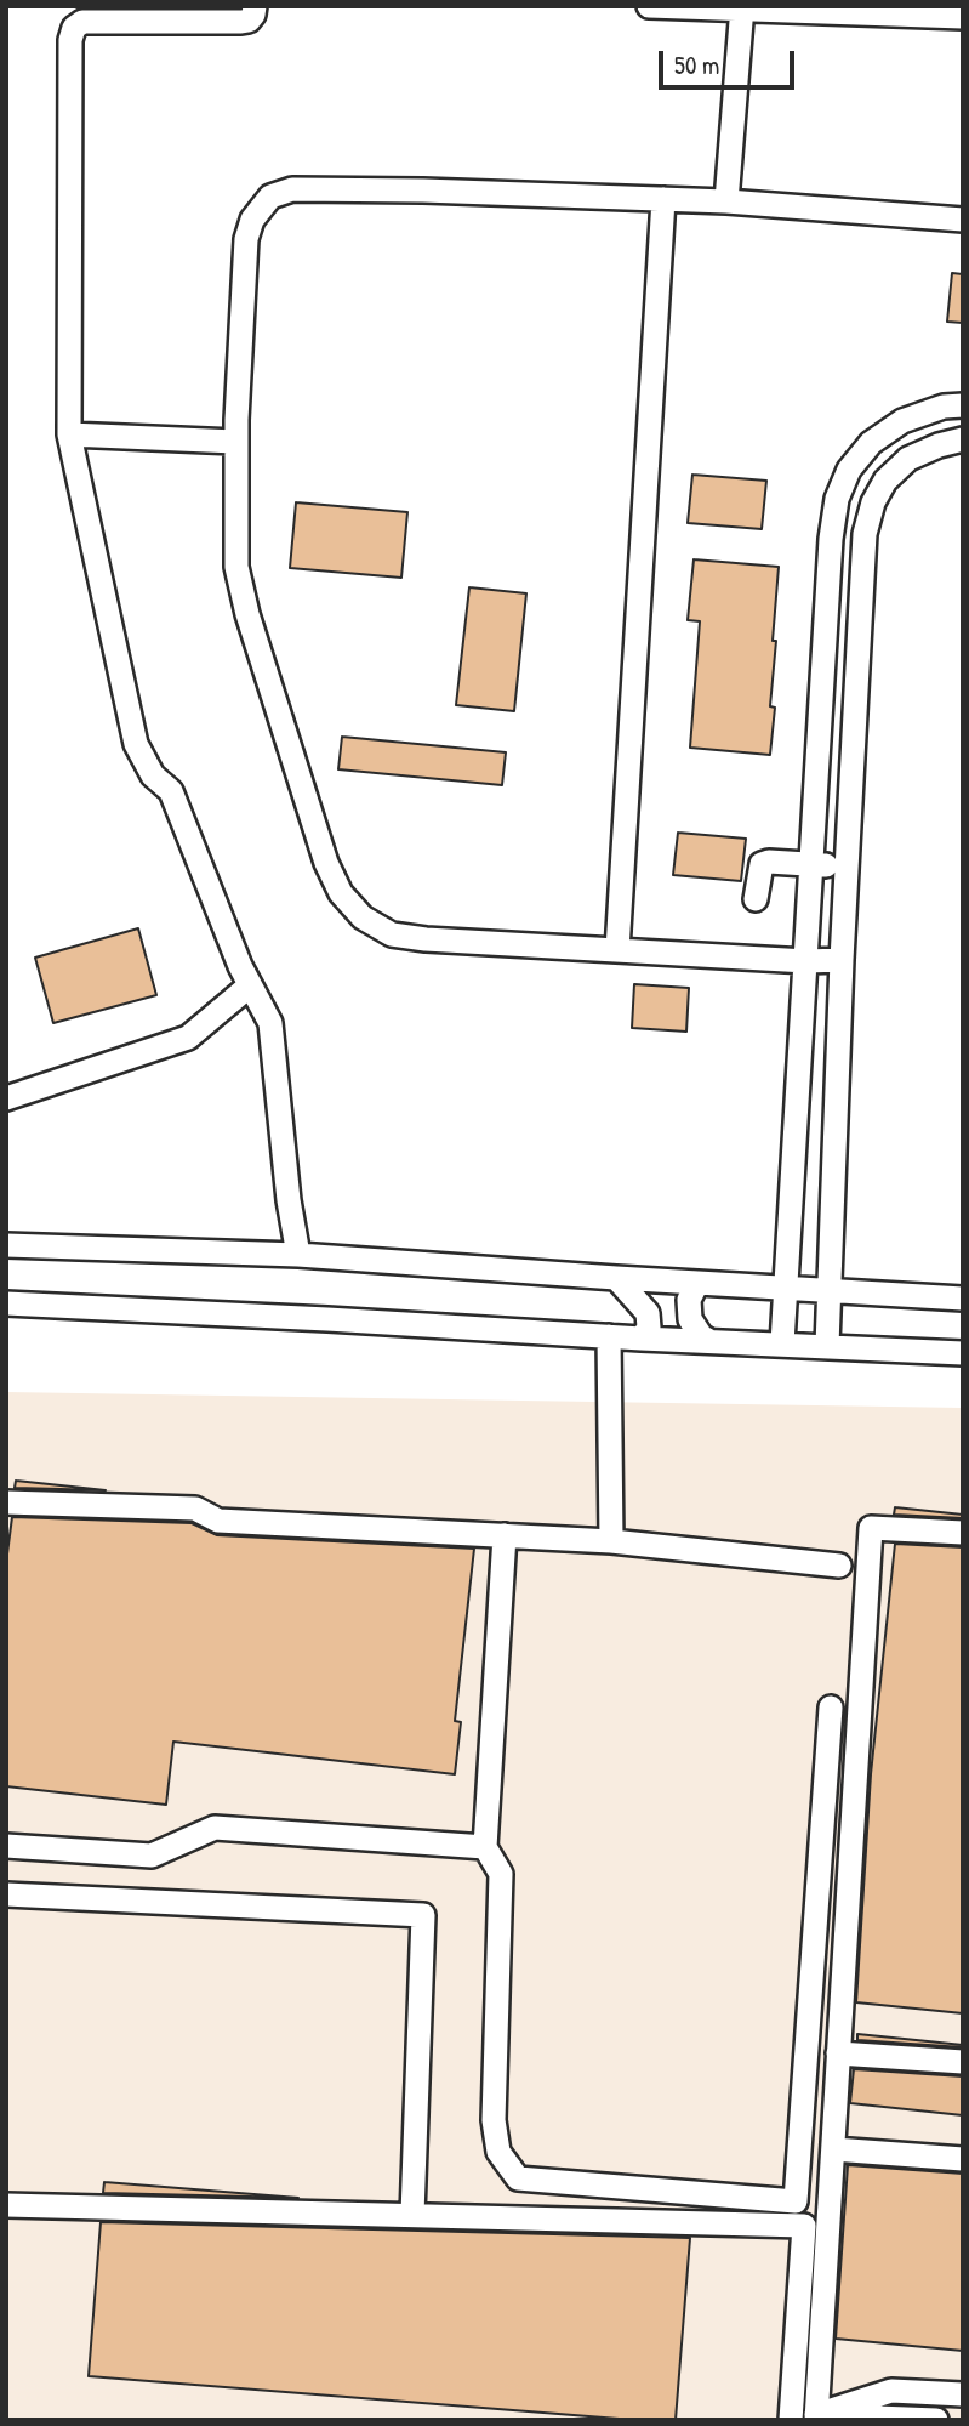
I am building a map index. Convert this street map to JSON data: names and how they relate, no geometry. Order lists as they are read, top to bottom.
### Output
{
  "scale_bar": "50 m"
}
